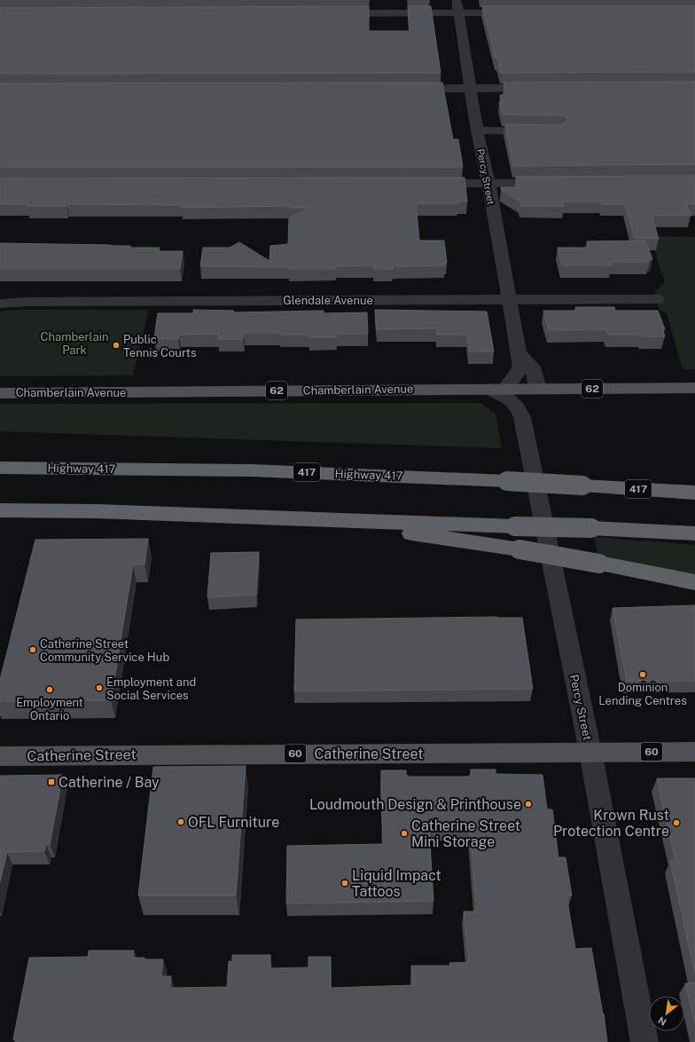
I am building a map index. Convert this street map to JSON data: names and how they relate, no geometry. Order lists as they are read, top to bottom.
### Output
{
  "streets": {
    "highway": ["Highway 417", "417"],
    "main road": [
      "62",
      "Chamberlain Avenue",
      "60",
      "Catherine Street"
    ],
    "street": ["Percy Street", "Glendale Avenue"]
  },
  "crossings": [
    ["Percy Street", "Glendale Avenue"],
    ["Percy Street", "Chamberlain Avenue"],
    ["Percy Street", "Catherine Street"]
  ],
  "parks": ["Chamberlain Park"],
  "places": {
    "other": [
      "Public Tennis Courts",
      "Catherine Street Community Service Hub",
      "Dominion Lending Centres",
      "Employment and Social Services",
      "Employment Ontario",
      "Loudmouth Design & Printhouse",
      "OFL Furniture",
      "Krown Rust Protection Centre",
      "Catherine Street Mini Storage",
      "Liquid Impact Tattoos"
    ],
    "transit": ["Catherine / Bay"]
  },
  "north": "bottom left"
}
